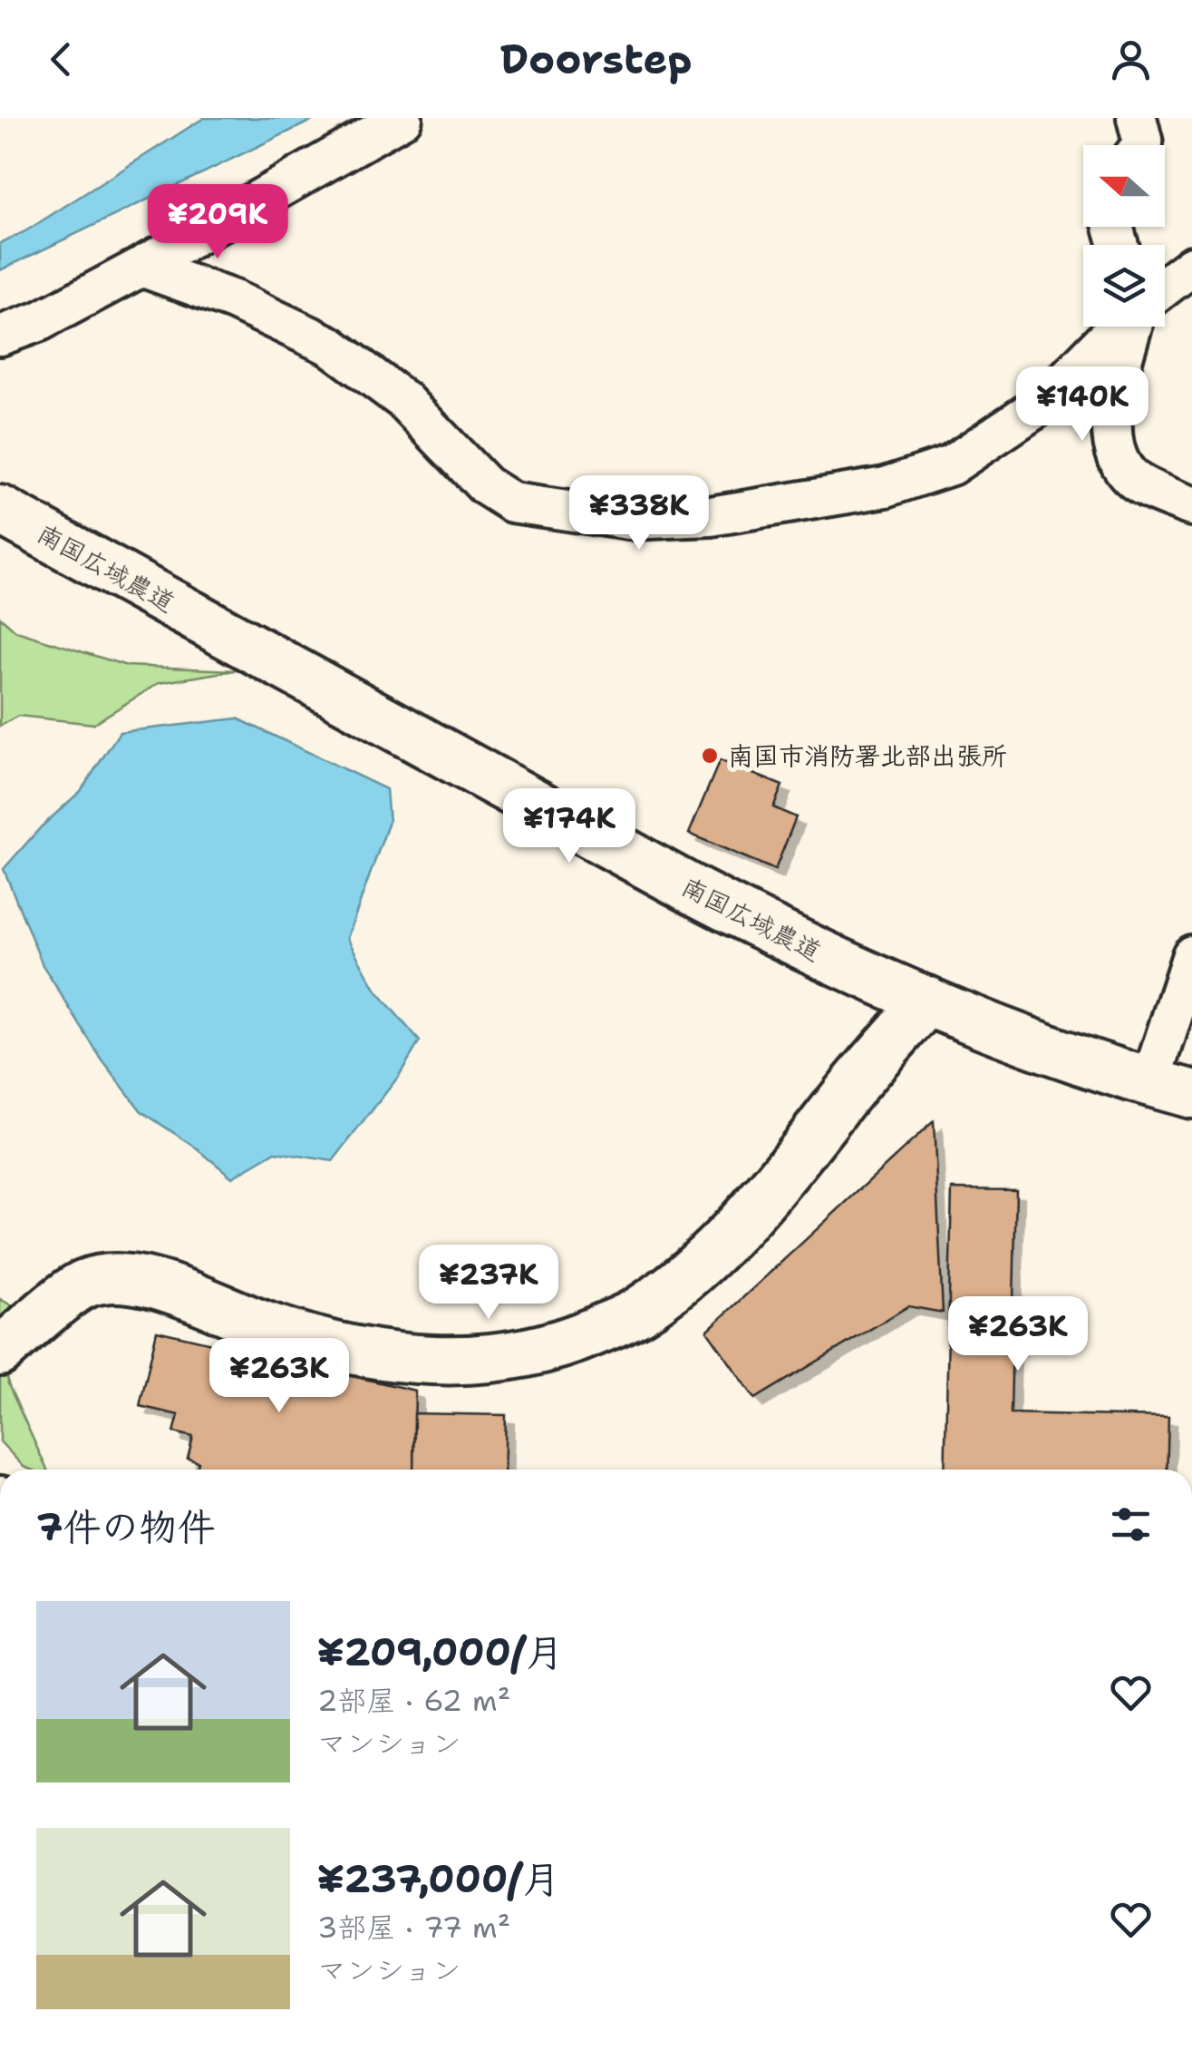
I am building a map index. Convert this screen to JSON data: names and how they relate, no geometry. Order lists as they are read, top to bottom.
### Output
{
  "streets": {
    "street": ["南国広域農道"]
  },
  "places": ["南国市消防署北部出張所"],
  "north": "left",
  "page": {
    "header": "Doorstep",
    "price": [
      "¥209K",
      "¥140K",
      "¥338K",
      "¥174K",
      "¥237K",
      "¥263K",
      "¥263K"
    ],
    "heading": "7件の物件",
    "list": [
      {
        "name": "¥209,000/月",
        "note": "2部屋 · 62 m² · マンション"
      },
      {
        "name": "¥237,000/月",
        "note": "3部屋 · 77 m² · マンション"
      }
    ]
  }
}
